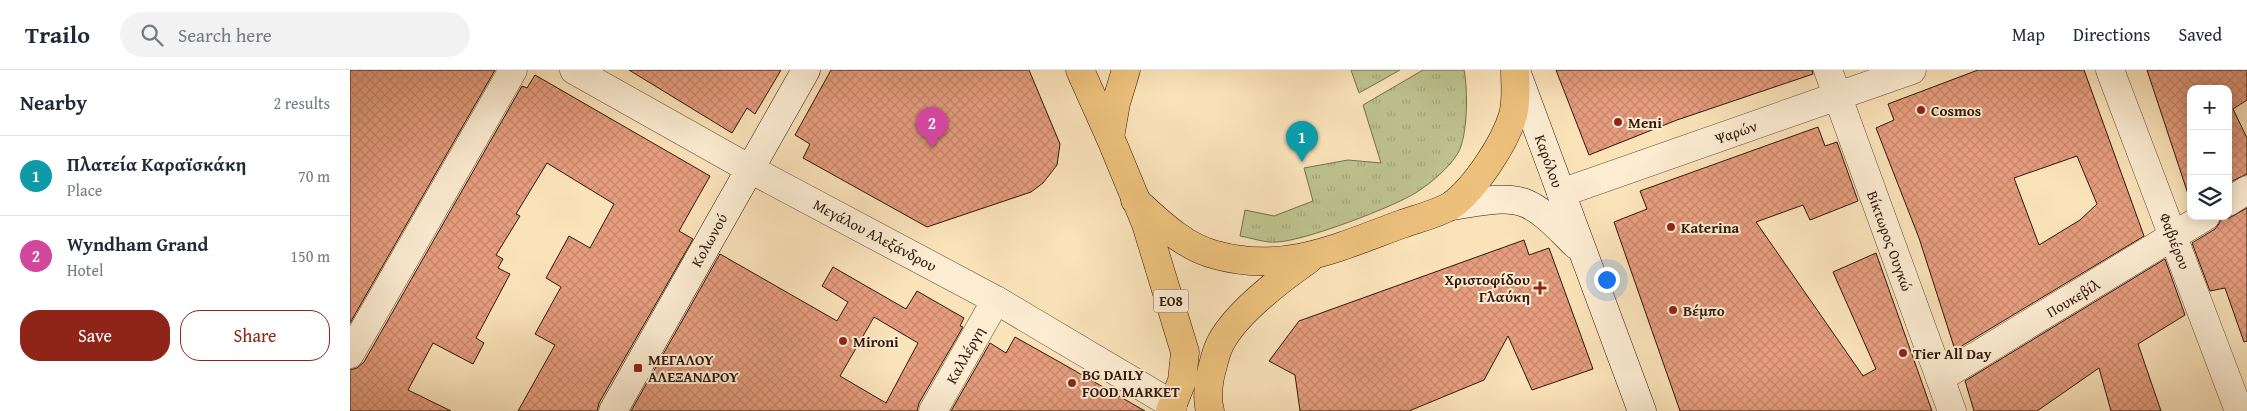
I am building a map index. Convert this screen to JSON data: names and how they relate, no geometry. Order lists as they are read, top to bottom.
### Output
{
  "streets": {
    "main road": ["ΕΟ8"],
    "street": [
      "Ψαρών",
      "Καρόλου",
      "Μεγάλου Αλεξάνδρου",
      "Κολωνού",
      "Βίκτωρος Ουγκώ",
      "Φαβιέρου",
      "Πουκεβίλ",
      "Καλλέργη"
    ]
  },
  "crossings": [
    ["Ψαρών", "Καρόλου"],
    ["Ψαρών", "Βίκτωρος Ουγκώ"],
    ["Καρόλου", "ΕΟ8"],
    ["Μεγάλου Αλεξάνδρου", "Κολωνού"],
    ["Μεγάλου Αλεξάνδρου", "ΕΟ8"],
    ["Μεγάλου Αλεξάνδρου", "Καλλέργη"],
    ["Βίκτωρος Ουγκώ", "Πουκεβίλ"],
    ["Φαβιέρου", "Πουκεβίλ"]
  ],
  "places": {
    "other": [
      "Cosmos",
      "Meni",
      "Katerina",
      "Βέμπο",
      "Mironi",
      "Tier All Day",
      "BG DAILY FOOD MARKET"
    ],
    "health": ["Χριστοφίδου Γλαύκη"],
    "transit": ["ΜΕΓΑΛΟΥ ΑΛΕΞΑΝΔΡΟΥ"]
  },
  "page": {
    "header": "Trailo",
    "search": "Search here",
    "nav": ["Map", "Directions", "Saved"],
    "heading": ["Nearby", "2 results"],
    "map_buttons": ["+", "−"],
    "pins": ["2", "1"],
    "list": [
      {
        "mark": "1",
        "name": "Πλατεία Καραϊσκάκη",
        "note": "Place",
        "value": "70 m"
      },
      {
        "mark": "2",
        "name": "Wyndham Grand",
        "note": "Hotel",
        "value": "150 m"
      }
    ],
    "buttons": ["Save", "Share"]
  }
}
